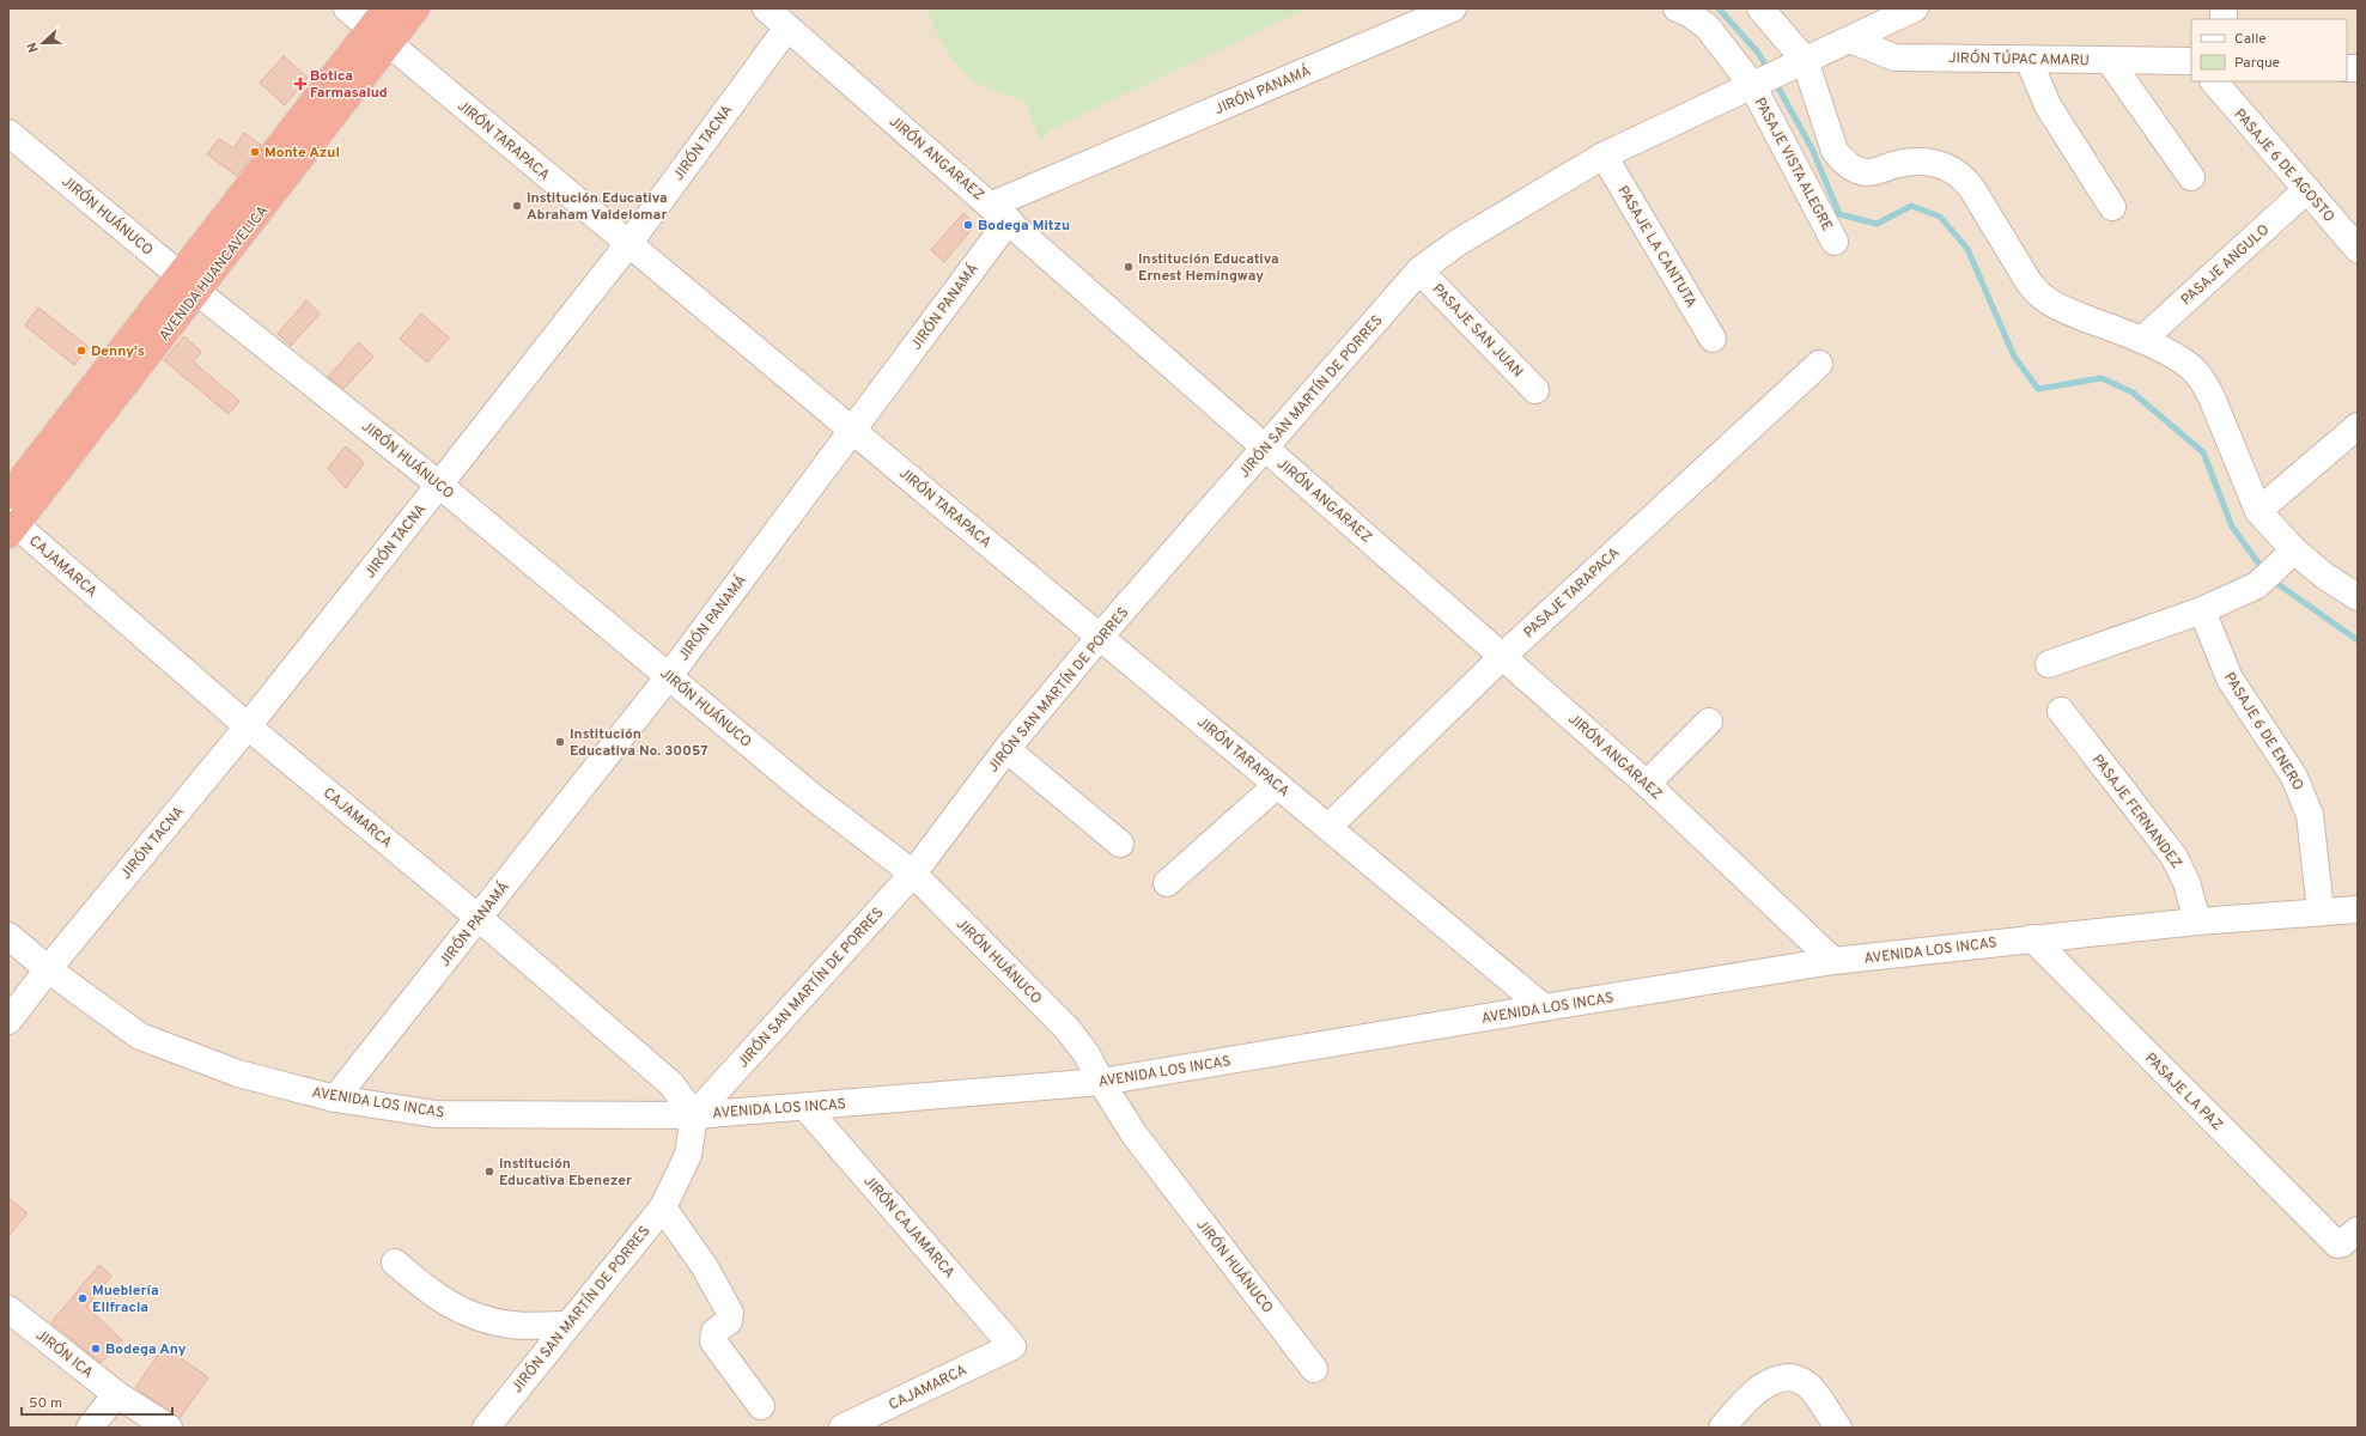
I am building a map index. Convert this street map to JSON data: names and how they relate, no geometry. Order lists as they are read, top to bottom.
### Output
{
  "streets": {
    "highway": ["AVENIDA HUANCAVELICA"],
    "street": [
      "JIRÓN TÚPAC AMARU",
      "JIRÓN PANAMÁ",
      "JIRÓN TARAPACA",
      "JIRÓN TACNA",
      "JIRÓN ANGARAEZ",
      "PASAJE VISTA ALEGRE",
      "PASAJE 6 DE AGOSTO",
      "JIRÓN HUÁNUCO",
      "PASAJE LA CANTUTA",
      "PASAJE ANGULO",
      "PASAJE SAN JUAN",
      "JIRÓN SAN MARTÍN DE PORRES",
      "CAJAMARCA",
      "PASAJE TARAPACA",
      "PASAJE 6 DE ENERO",
      "PASAJE FERNANDEZ",
      "AVENIDA LOS INCAS",
      "PASAJE LA PAZ",
      "JIRÓN CAJAMARCA",
      "JIRÓN ICA"
    ]
  },
  "crossings": [
    ["JIRÓN TÚPAC AMARU", "JIRÓN SAN MARTÍN DE PORRES"],
    ["JIRÓN PANAMÁ", "JIRÓN TARAPACA"],
    ["JIRÓN PANAMÁ", "JIRÓN ANGARAEZ"],
    ["JIRÓN PANAMÁ", "JIRÓN HUÁNUCO"],
    ["JIRÓN PANAMÁ", "CAJAMARCA"],
    ["JIRÓN PANAMÁ", "AVENIDA LOS INCAS"],
    ["JIRÓN TARAPACA", "JIRÓN TACNA"],
    ["JIRÓN TARAPACA", "AVENIDA HUANCAVELICA"],
    ["JIRÓN TARAPACA", "JIRÓN SAN MARTÍN DE PORRES"],
    ["JIRÓN TARAPACA", "PASAJE TARAPACA"],
    ["JIRÓN TARAPACA", "AVENIDA LOS INCAS"],
    ["JIRÓN TACNA", "JIRÓN ANGARAEZ"],
    ["JIRÓN TACNA", "JIRÓN HUÁNUCO"],
    ["JIRÓN TACNA", "CAJAMARCA"],
    ["JIRÓN TACNA", "AVENIDA LOS INCAS"],
    ["JIRÓN ANGARAEZ", "JIRÓN SAN MARTÍN DE PORRES"],
    ["JIRÓN ANGARAEZ", "PASAJE TARAPACA"],
    ["JIRÓN ANGARAEZ", "AVENIDA LOS INCAS"],
    ["PASAJE VISTA ALEGRE", "JIRÓN SAN MARTÍN DE PORRES"],
    ["PASAJE 6 DE AGOSTO", "PASAJE ANGULO"],
    ["JIRÓN HUÁNUCO", "AVENIDA HUANCAVELICA"],
    ["JIRÓN HUÁNUCO", "JIRÓN SAN MARTÍN DE PORRES"],
    ["JIRÓN HUÁNUCO", "AVENIDA LOS INCAS"],
    ["PASAJE LA CANTUTA", "JIRÓN SAN MARTÍN DE PORRES"],
    ["AVENIDA HUANCAVELICA", "CAJAMARCA"],
    ["PASAJE SAN JUAN", "JIRÓN SAN MARTÍN DE PORRES"],
    ["JIRÓN SAN MARTÍN DE PORRES", "CAJAMARCA"],
    ["JIRÓN SAN MARTÍN DE PORRES", "AVENIDA LOS INCAS"],
    ["CAJAMARCA", "AVENIDA LOS INCAS"],
    ["CAJAMARCA", "JIRÓN CAJAMARCA"],
    ["PASAJE 6 DE ENERO", "AVENIDA LOS INCAS"],
    ["PASAJE FERNANDEZ", "AVENIDA LOS INCAS"],
    ["AVENIDA LOS INCAS", "PASAJE LA PAZ"],
    ["AVENIDA LOS INCAS", "JIRÓN CAJAMARCA"]
  ],
  "places": {
    "health": ["Botica Farmasalud"],
    "other": [
      "Monte Azul",
      "Institución Educativa Abraham Valdelomar",
      "Bodega Mitzu",
      "Institución Educativa Ernest Hemingway",
      "Denny's",
      "Institución Educativa No. 30057",
      "Institución Educativa Ebenezer",
      "Mueblería Ellfracia",
      "Bodega Any"
    ]
  },
  "legend": ["Calle", "Parque"],
  "scale_bar": "50 m",
  "north": "left"
}
